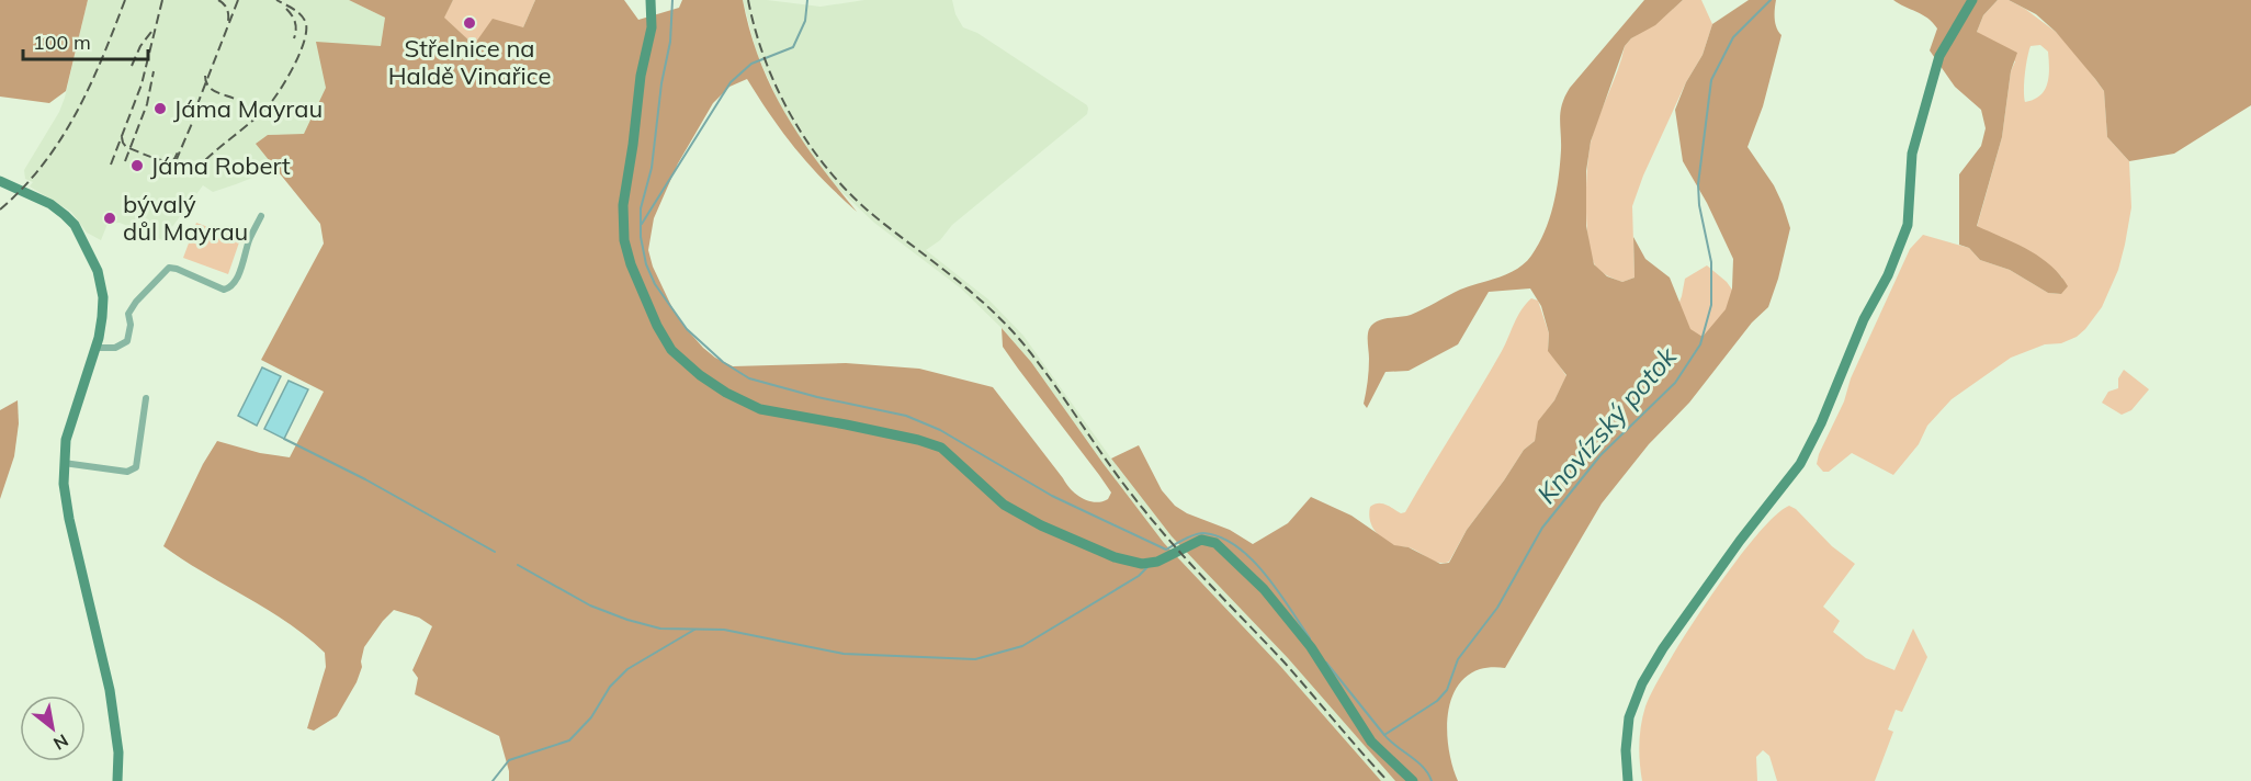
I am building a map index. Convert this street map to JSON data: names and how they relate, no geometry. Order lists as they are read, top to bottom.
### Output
{
  "water": ["Knovízský potok"],
  "places": [
    "Střelnice na Haldě Vinařice",
    "Jáma Mayrau",
    "Jáma Robert",
    "bývalý důl Mayrau"
  ],
  "scale_bar": "100 m",
  "north": "bottom right"
}
